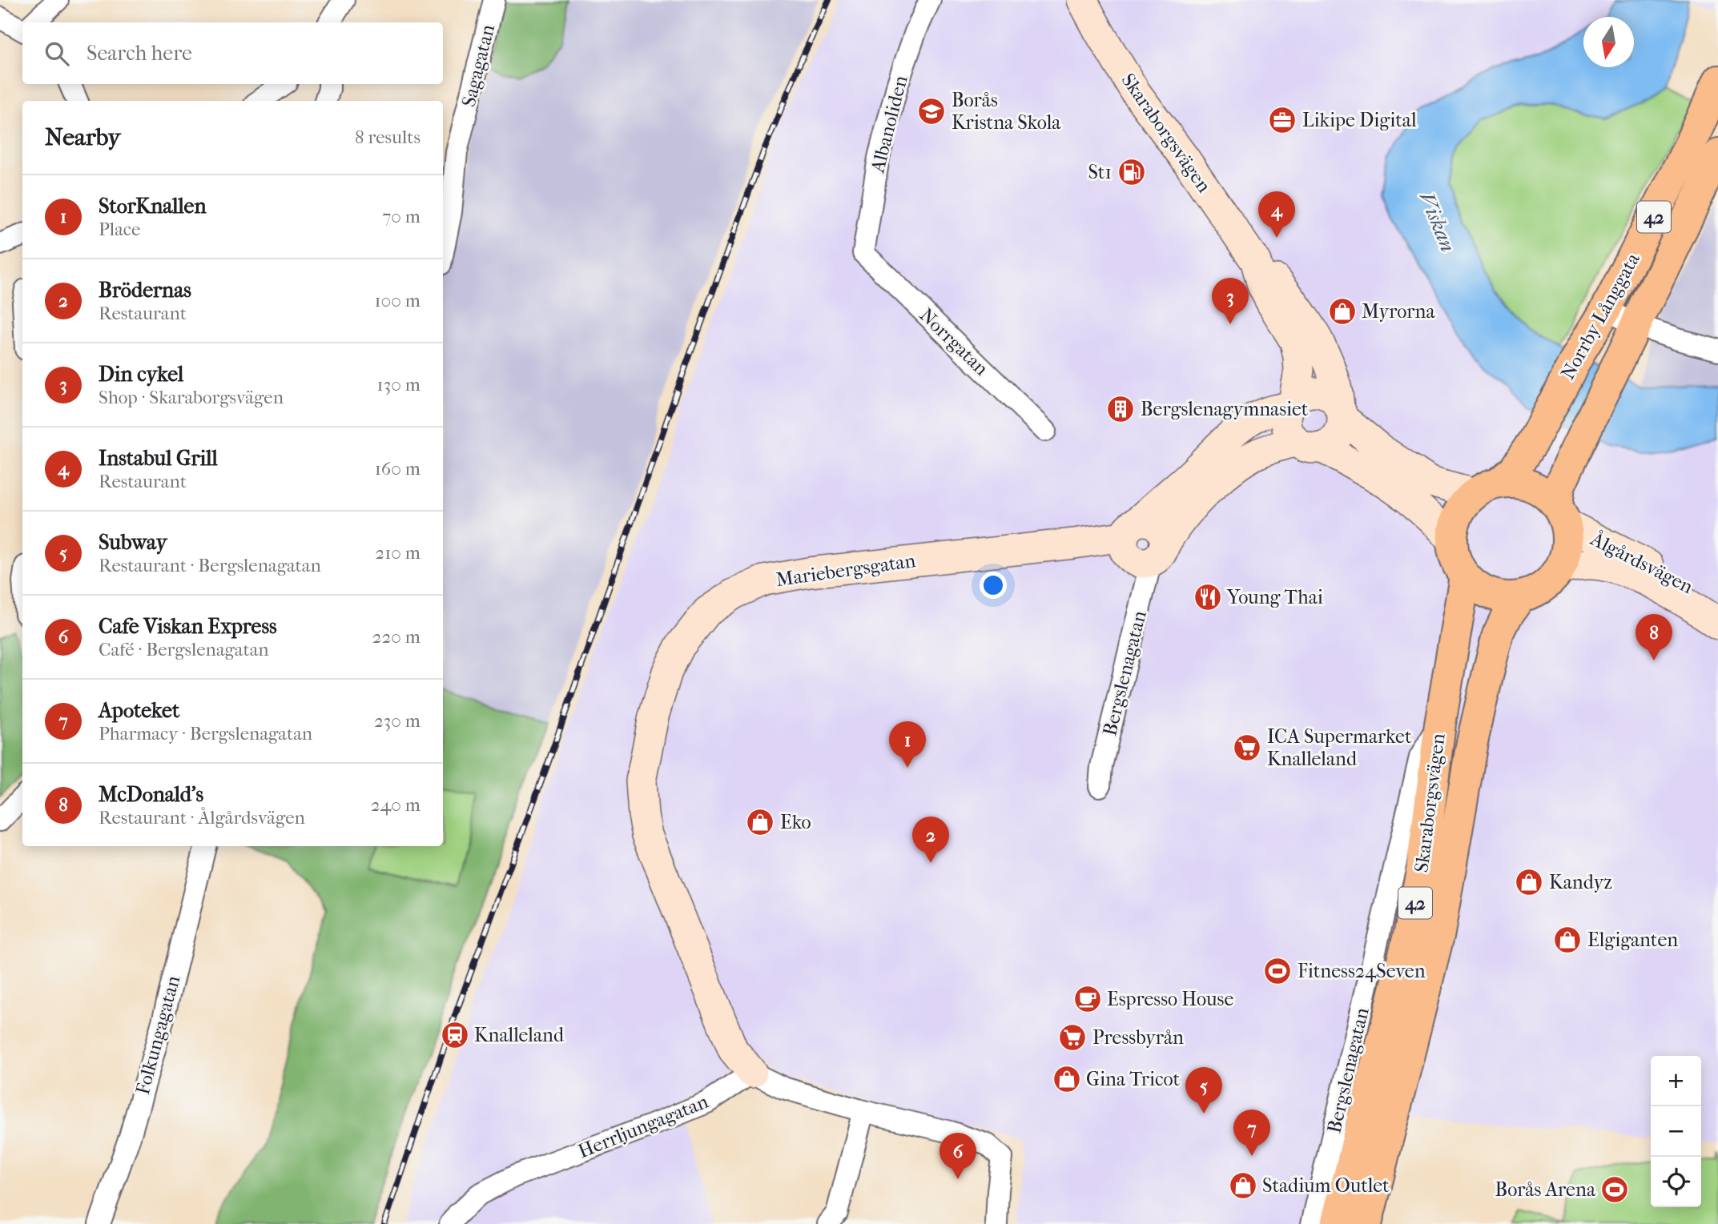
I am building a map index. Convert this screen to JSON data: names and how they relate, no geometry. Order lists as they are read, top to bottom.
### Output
{
  "streets": {
    "main road": ["Skaraborgsvägen", "42", "Norrby Långgata"],
    "street": [
      "Sagagatan",
      "Albanoliden",
      "Norrgatan",
      "Ålgårdsvägen",
      "Mariebergsgatan",
      "Bergslenagatan",
      "Folkungagatan",
      "Herrljungagatan"
    ]
  },
  "crossings": [
    ["Albanoliden", "Norrgatan"],
    ["Skaraborgsvägen", "42"],
    ["Skaraborgsvägen", "Norrby Långgata"],
    ["Skaraborgsvägen", "Ålgårdsvägen"],
    ["Skaraborgsvägen", "Bergslenagatan"],
    ["42", "Norrby Långgata"],
    ["42", "Ålgårdsvägen"],
    ["Norrby Långgata", "Ålgårdsvägen"],
    ["Mariebergsgatan", "Herrljungagatan"]
  ],
  "water": ["Viskan"],
  "places": {
    "school or university": ["Borås Kristna Skola"],
    "office": ["Likipe Digital"],
    "fuel station": ["St1"],
    "shop": [
      "Myrorna",
      "Eko",
      "Kandyz",
      "Elgiganten",
      "Gina Tricot",
      "Stadium Outlet"
    ],
    "building": ["Bergslenagymnasiet"],
    "restaurant": ["Young Thai"],
    "supermarket": ["ICA Supermarket Knalleland", "Pressbyrån"],
    "sports": ["Fitness24Seven", "Borås Arena"],
    "cafe": ["Espresso House"],
    "station": ["Knalleland"]
  },
  "north": "bottom",
  "page": {
    "search": "Search here",
    "heading": ["Nearby", "8 results"],
    "list": [
      {
        "mark": "1",
        "name": "StorKnallen",
        "note": "Place",
        "value": "70 m"
      },
      {
        "mark": "2",
        "name": "Brödernas",
        "note": "Restaurant",
        "value": "100 m"
      },
      {
        "mark": "3",
        "name": "Din cykel",
        "note": "Shop · Skaraborgsvägen",
        "value": "130 m"
      },
      {
        "mark": "4",
        "name": "Instabul Grill",
        "note": "Restaurant",
        "value": "160 m"
      },
      {
        "mark": "5",
        "name": "Subway",
        "note": "Restaurant · Bergslenagatan",
        "value": "210 m"
      },
      {
        "mark": "6",
        "name": "Cafe Viskan Express",
        "note": "Café · Bergslenagatan",
        "value": "220 m"
      },
      {
        "mark": "7",
        "name": "Apoteket",
        "note": "Pharmacy · Bergslenagatan",
        "value": "230 m"
      },
      {
        "mark": "8",
        "name": "McDonald's",
        "note": "Restaurant · Ålgårdsvägen",
        "value": "240 m"
      }
    ],
    "pins": [
      "4",
      "3",
      "8",
      "1",
      "2",
      "5",
      "7",
      "6"
    ],
    "map_buttons": ["+", "−"]
  }
}
